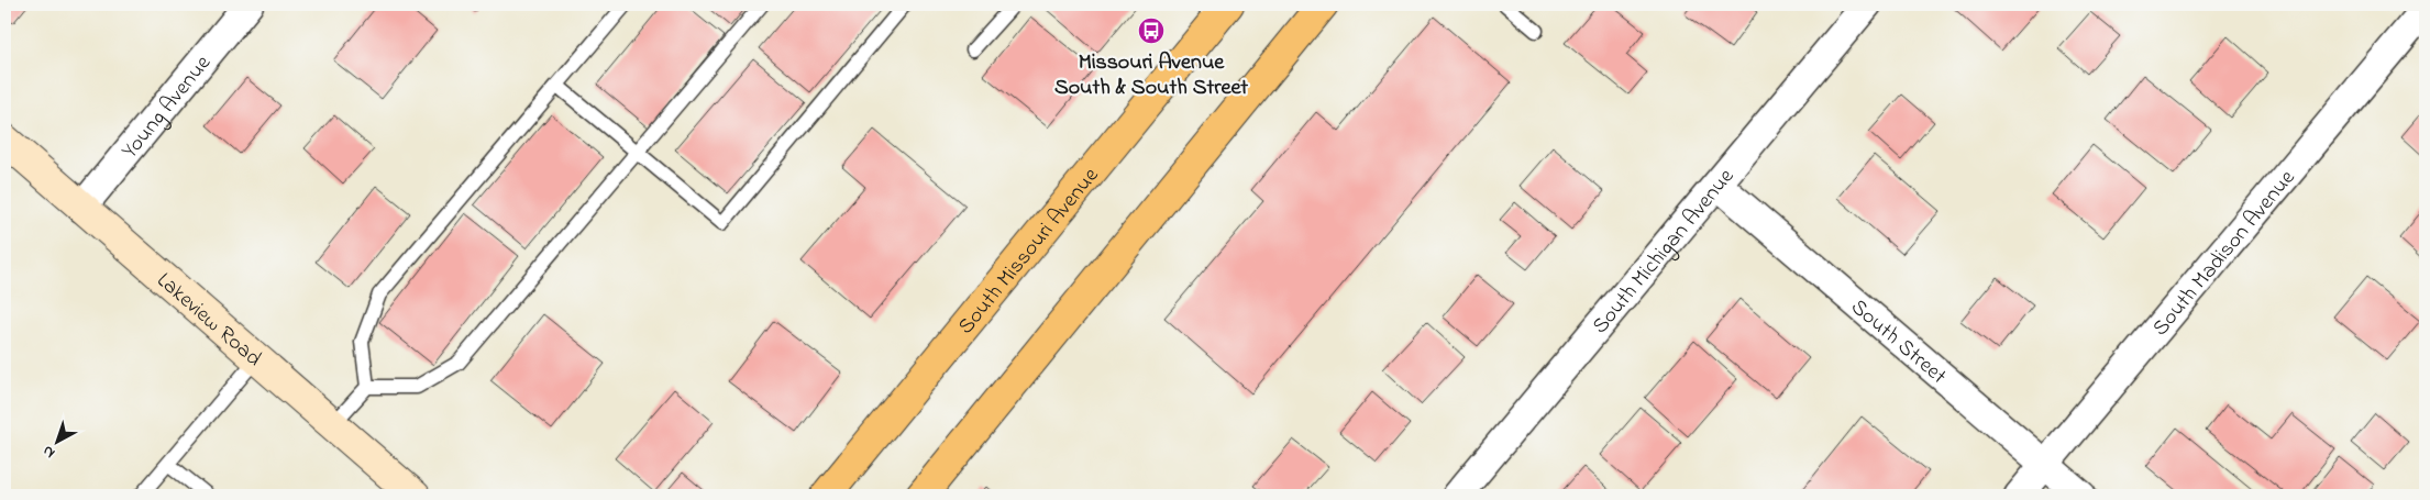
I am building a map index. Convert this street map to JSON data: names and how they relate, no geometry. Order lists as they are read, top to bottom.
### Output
{
  "streets": {
    "main road": ["South Missouri Avenue"],
    "street": [
      "Young Avenue",
      "South Michigan Avenue",
      "South Madison Avenue",
      "Lakeview Road",
      "South Street"
    ]
  },
  "crossings": [
    ["Young Avenue", "Lakeview Road"],
    ["South Michigan Avenue", "South Street"],
    ["South Madison Avenue", "South Street"]
  ],
  "places": {
    "bus stop": ["Missouri Avenue South & South Street"]
  },
  "north": "bottom left"
}
